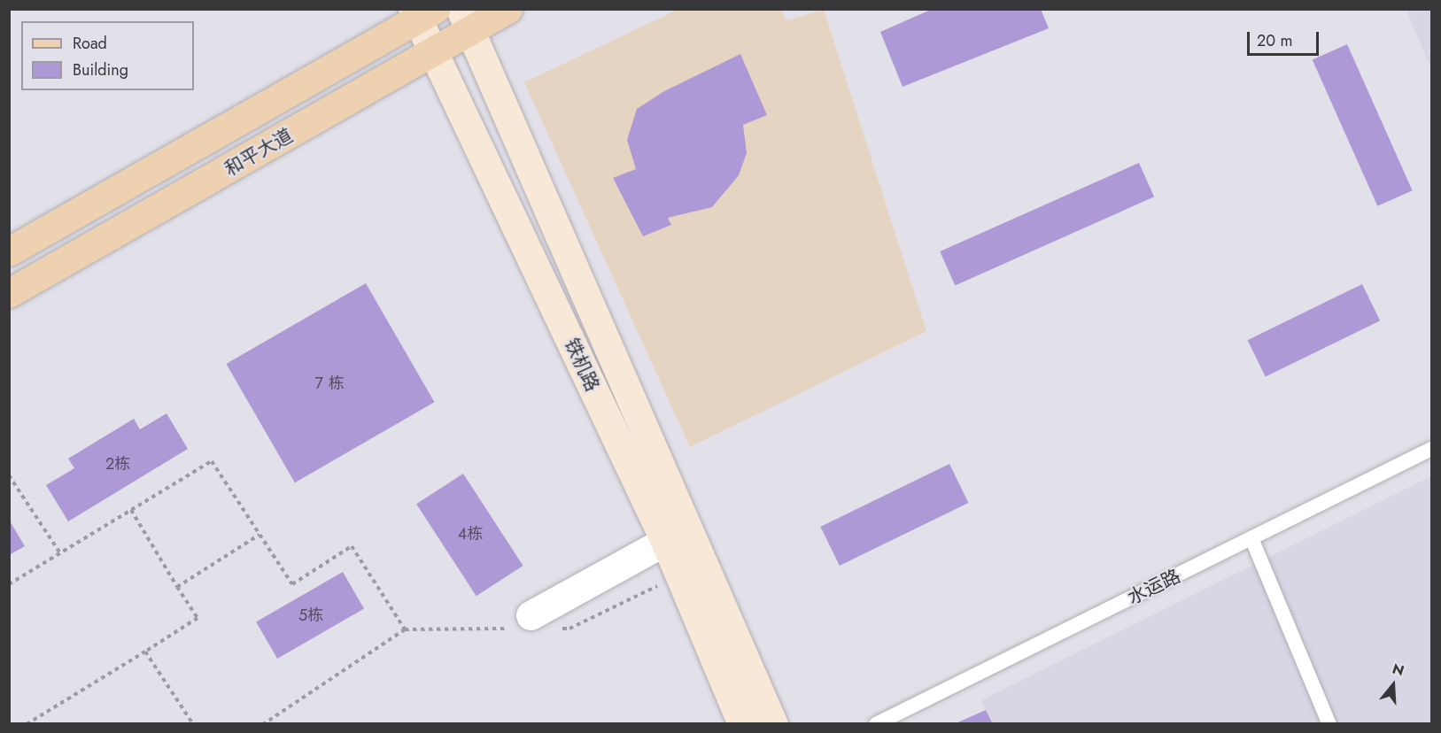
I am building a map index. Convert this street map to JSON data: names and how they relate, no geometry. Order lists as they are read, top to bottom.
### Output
{
  "streets": {
    "main road": ["和平大道", "铁机路"],
    "lane": ["水运路"]
  },
  "crossings": [
    ["和平大道", "铁机路"]
  ],
  "house_numbers": [
    "7 栋",
    "2栋",
    "4栋",
    "5栋"
  ],
  "legend": ["Road", "Building"],
  "scale_bar": "20 m",
  "north": "top"
}
